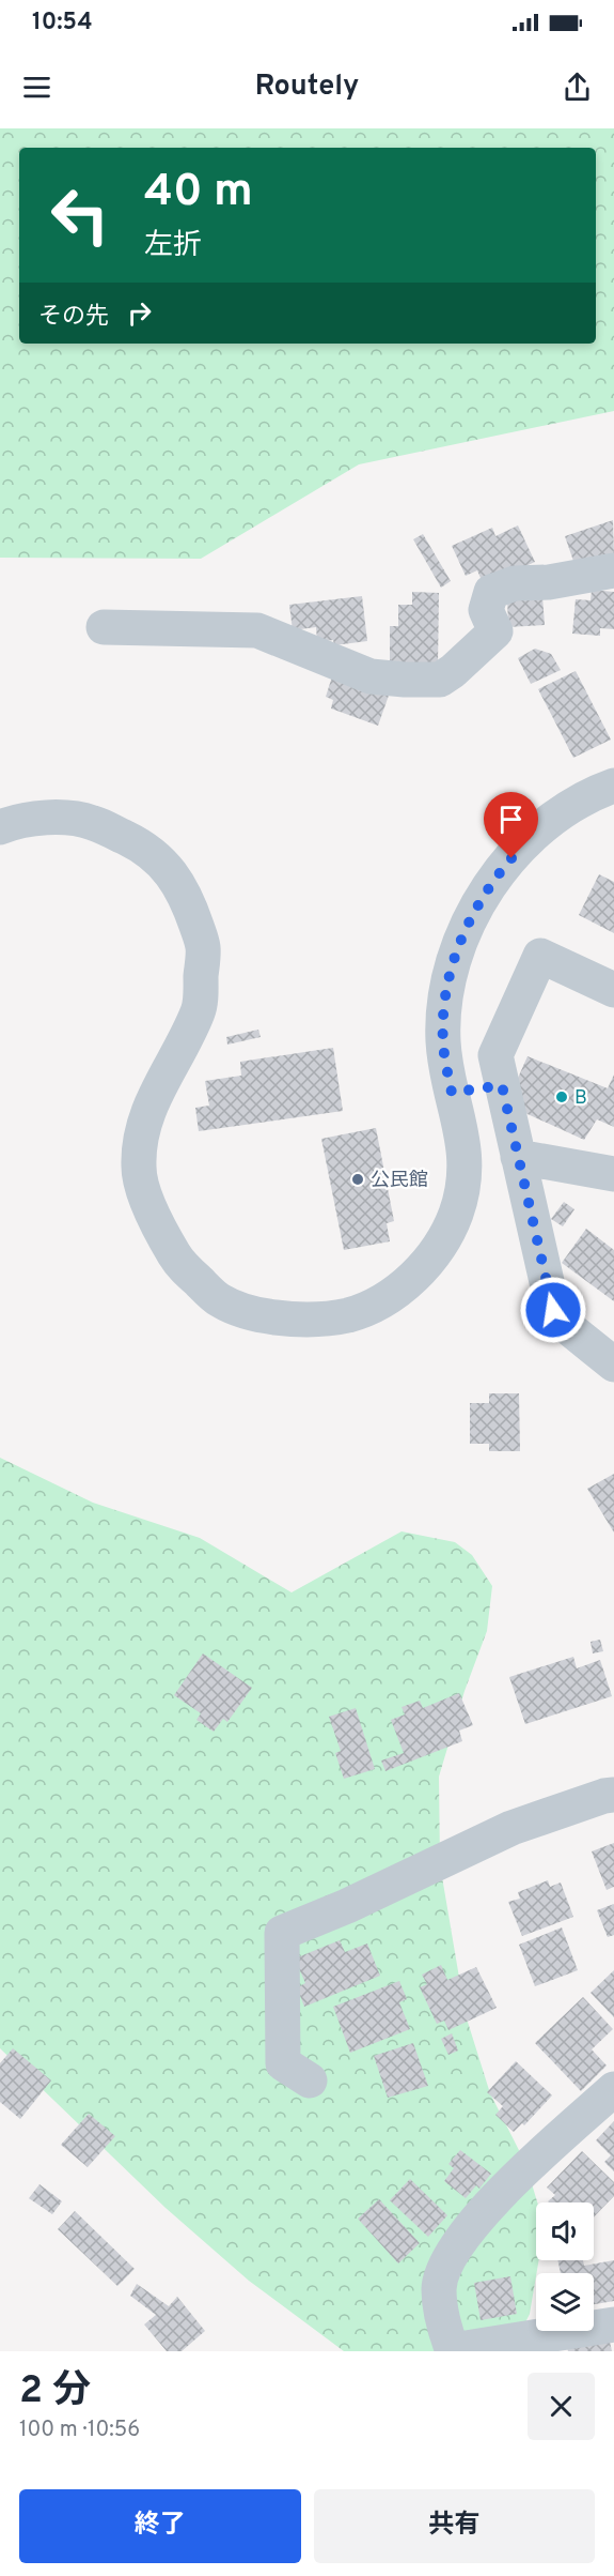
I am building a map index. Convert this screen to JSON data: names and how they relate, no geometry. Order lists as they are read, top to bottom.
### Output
{
  "places": ["B", "公民館"],
  "page": {
    "status": "10:54",
    "header": "Routely",
    "turn": ["40 m", "左折"],
    "then": "その先",
    "heading": ["2 分", "100 m · 10:56"],
    "buttons": ["終了", "共有"]
  }
}
